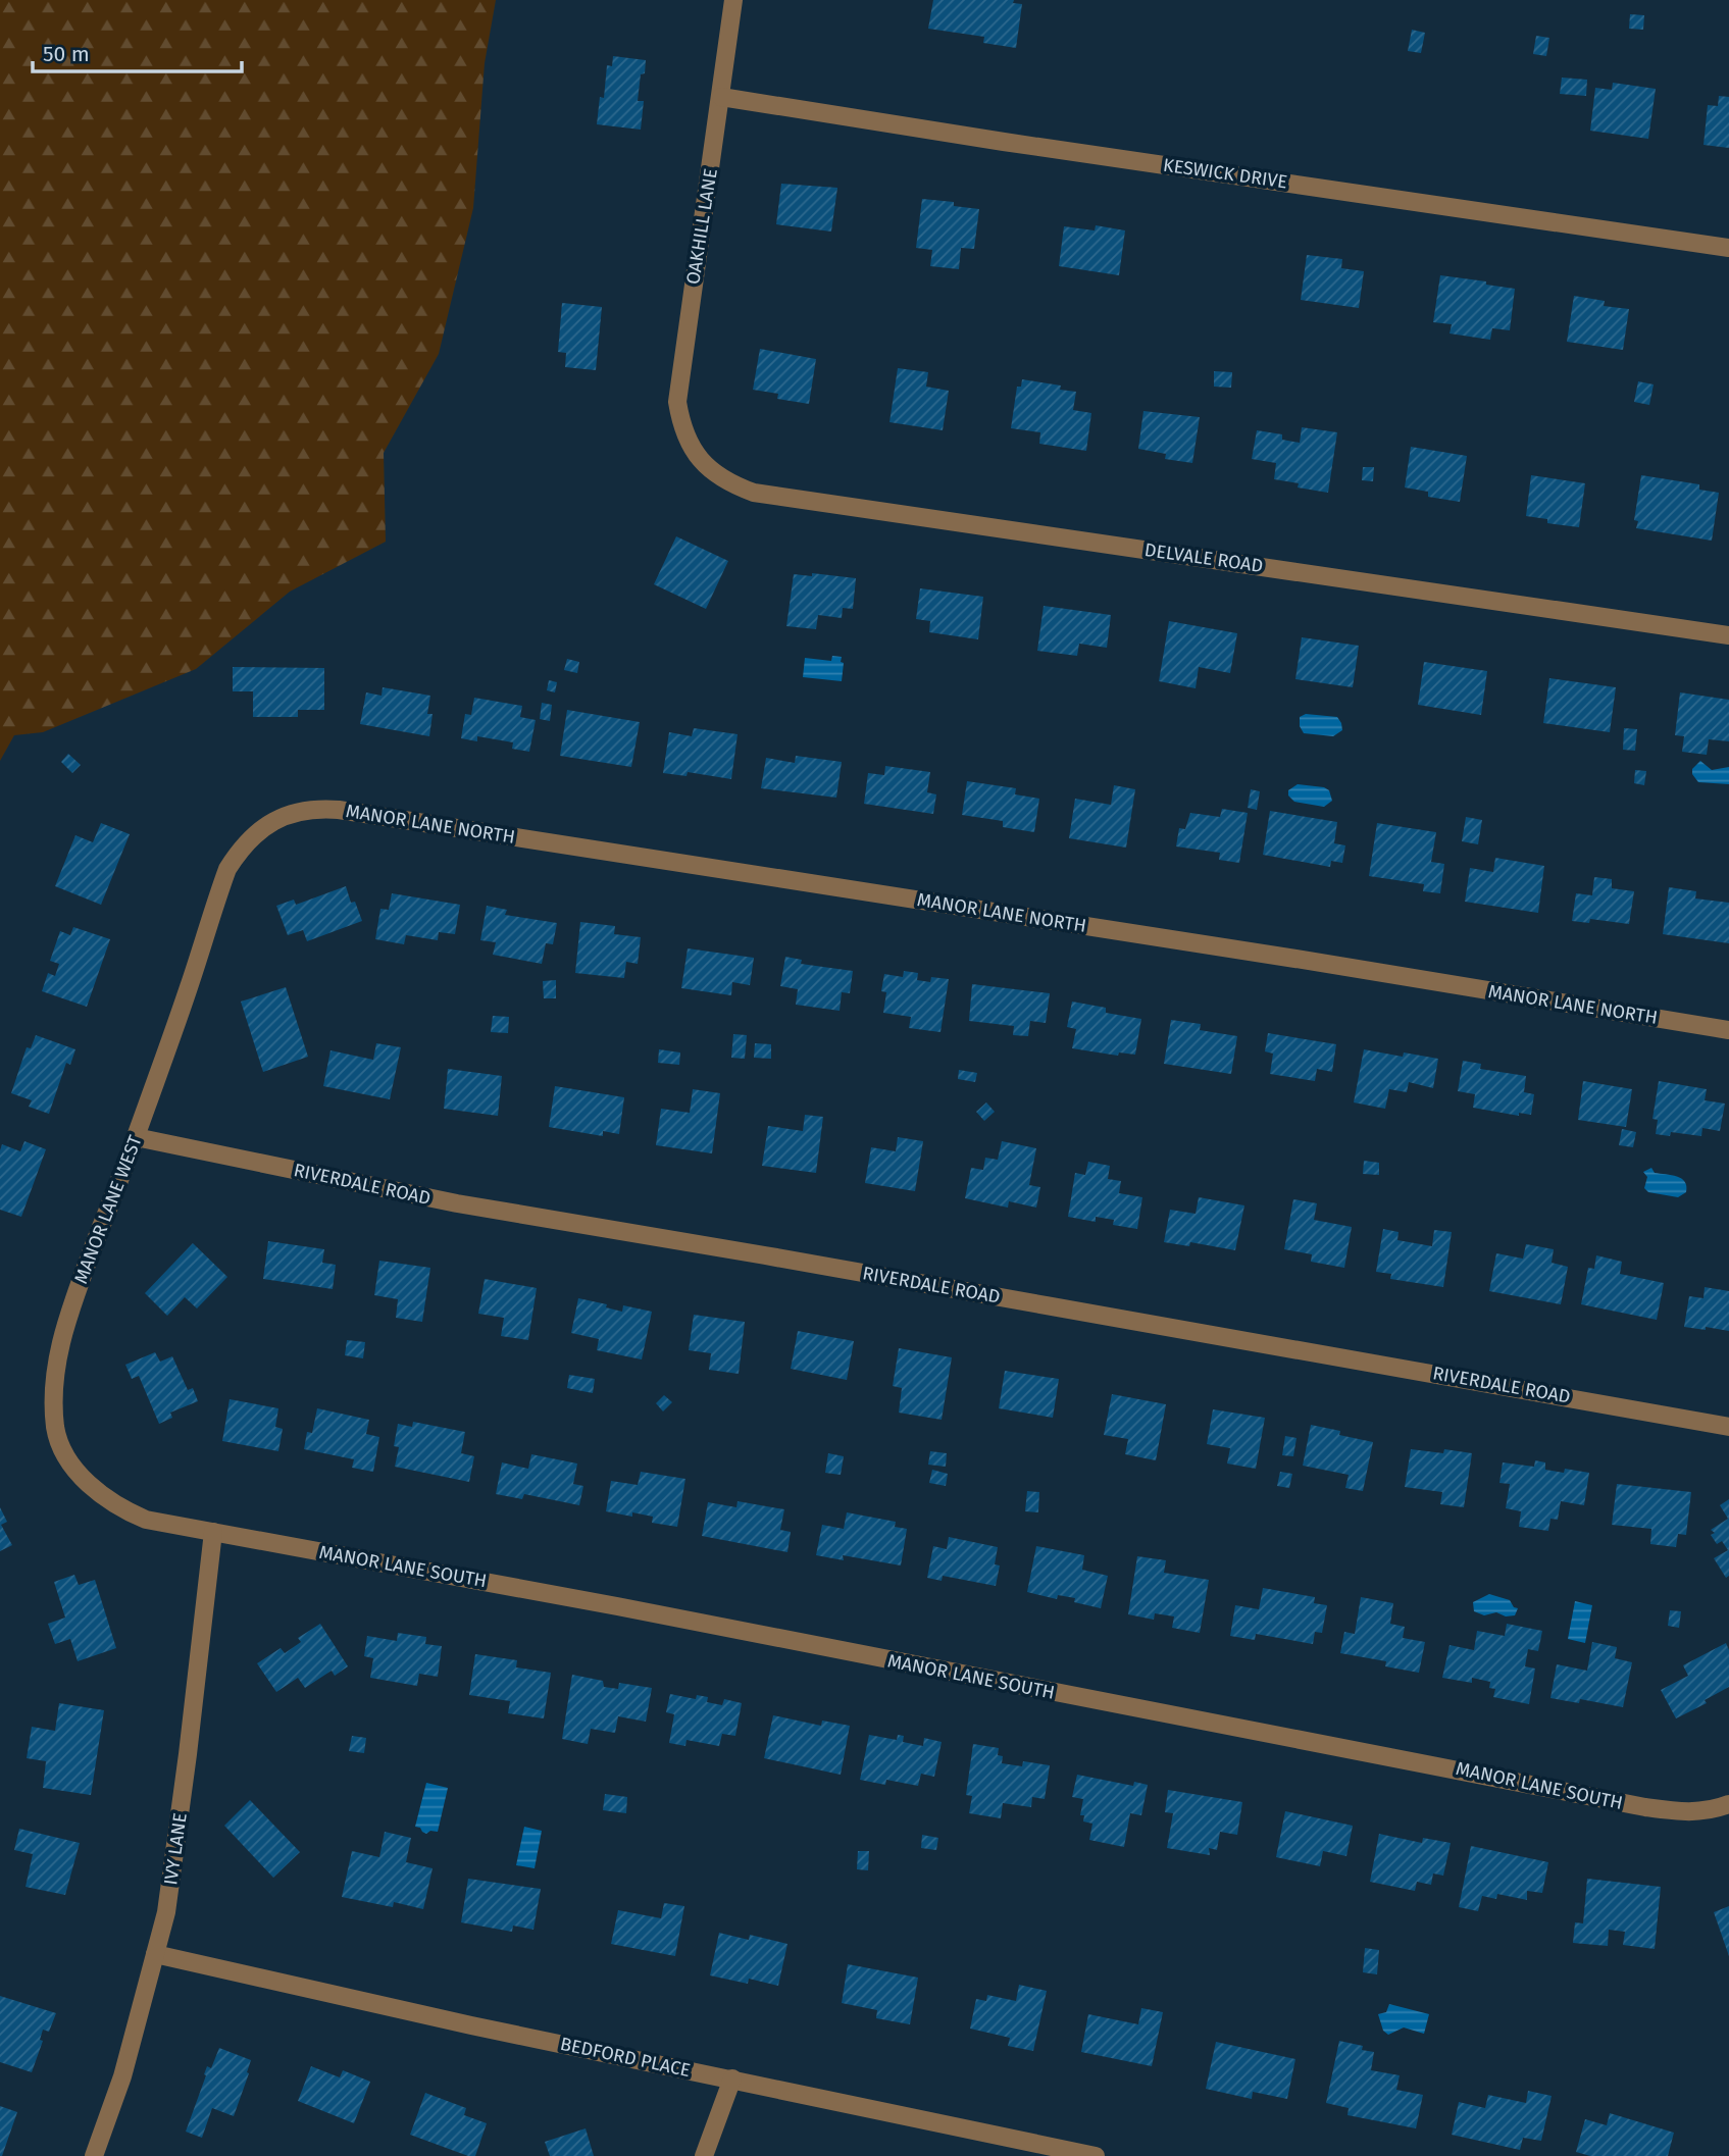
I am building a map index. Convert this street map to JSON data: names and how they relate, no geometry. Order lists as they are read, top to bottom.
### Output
{
  "streets": {
    "street": [
      "KESWICK DRIVE",
      "OAKHILL LANE",
      "DELVALE ROAD",
      "MANOR LANE NORTH",
      "RIVERDALE ROAD",
      "MANOR LANE WEST",
      "MANOR LANE SOUTH",
      "IVY LANE",
      "BEDFORD PLACE"
    ]
  },
  "crossings": [
    ["KESWICK DRIVE", "OAKHILL LANE"],
    ["OAKHILL LANE", "DELVALE ROAD"],
    ["MANOR LANE NORTH", "MANOR LANE WEST"],
    ["RIVERDALE ROAD", "MANOR LANE WEST"],
    ["MANOR LANE WEST", "MANOR LANE SOUTH"],
    ["MANOR LANE WEST", "IVY LANE"],
    ["MANOR LANE SOUTH", "IVY LANE"],
    ["IVY LANE", "BEDFORD PLACE"]
  ],
  "scale_bar": "50 m"
}
